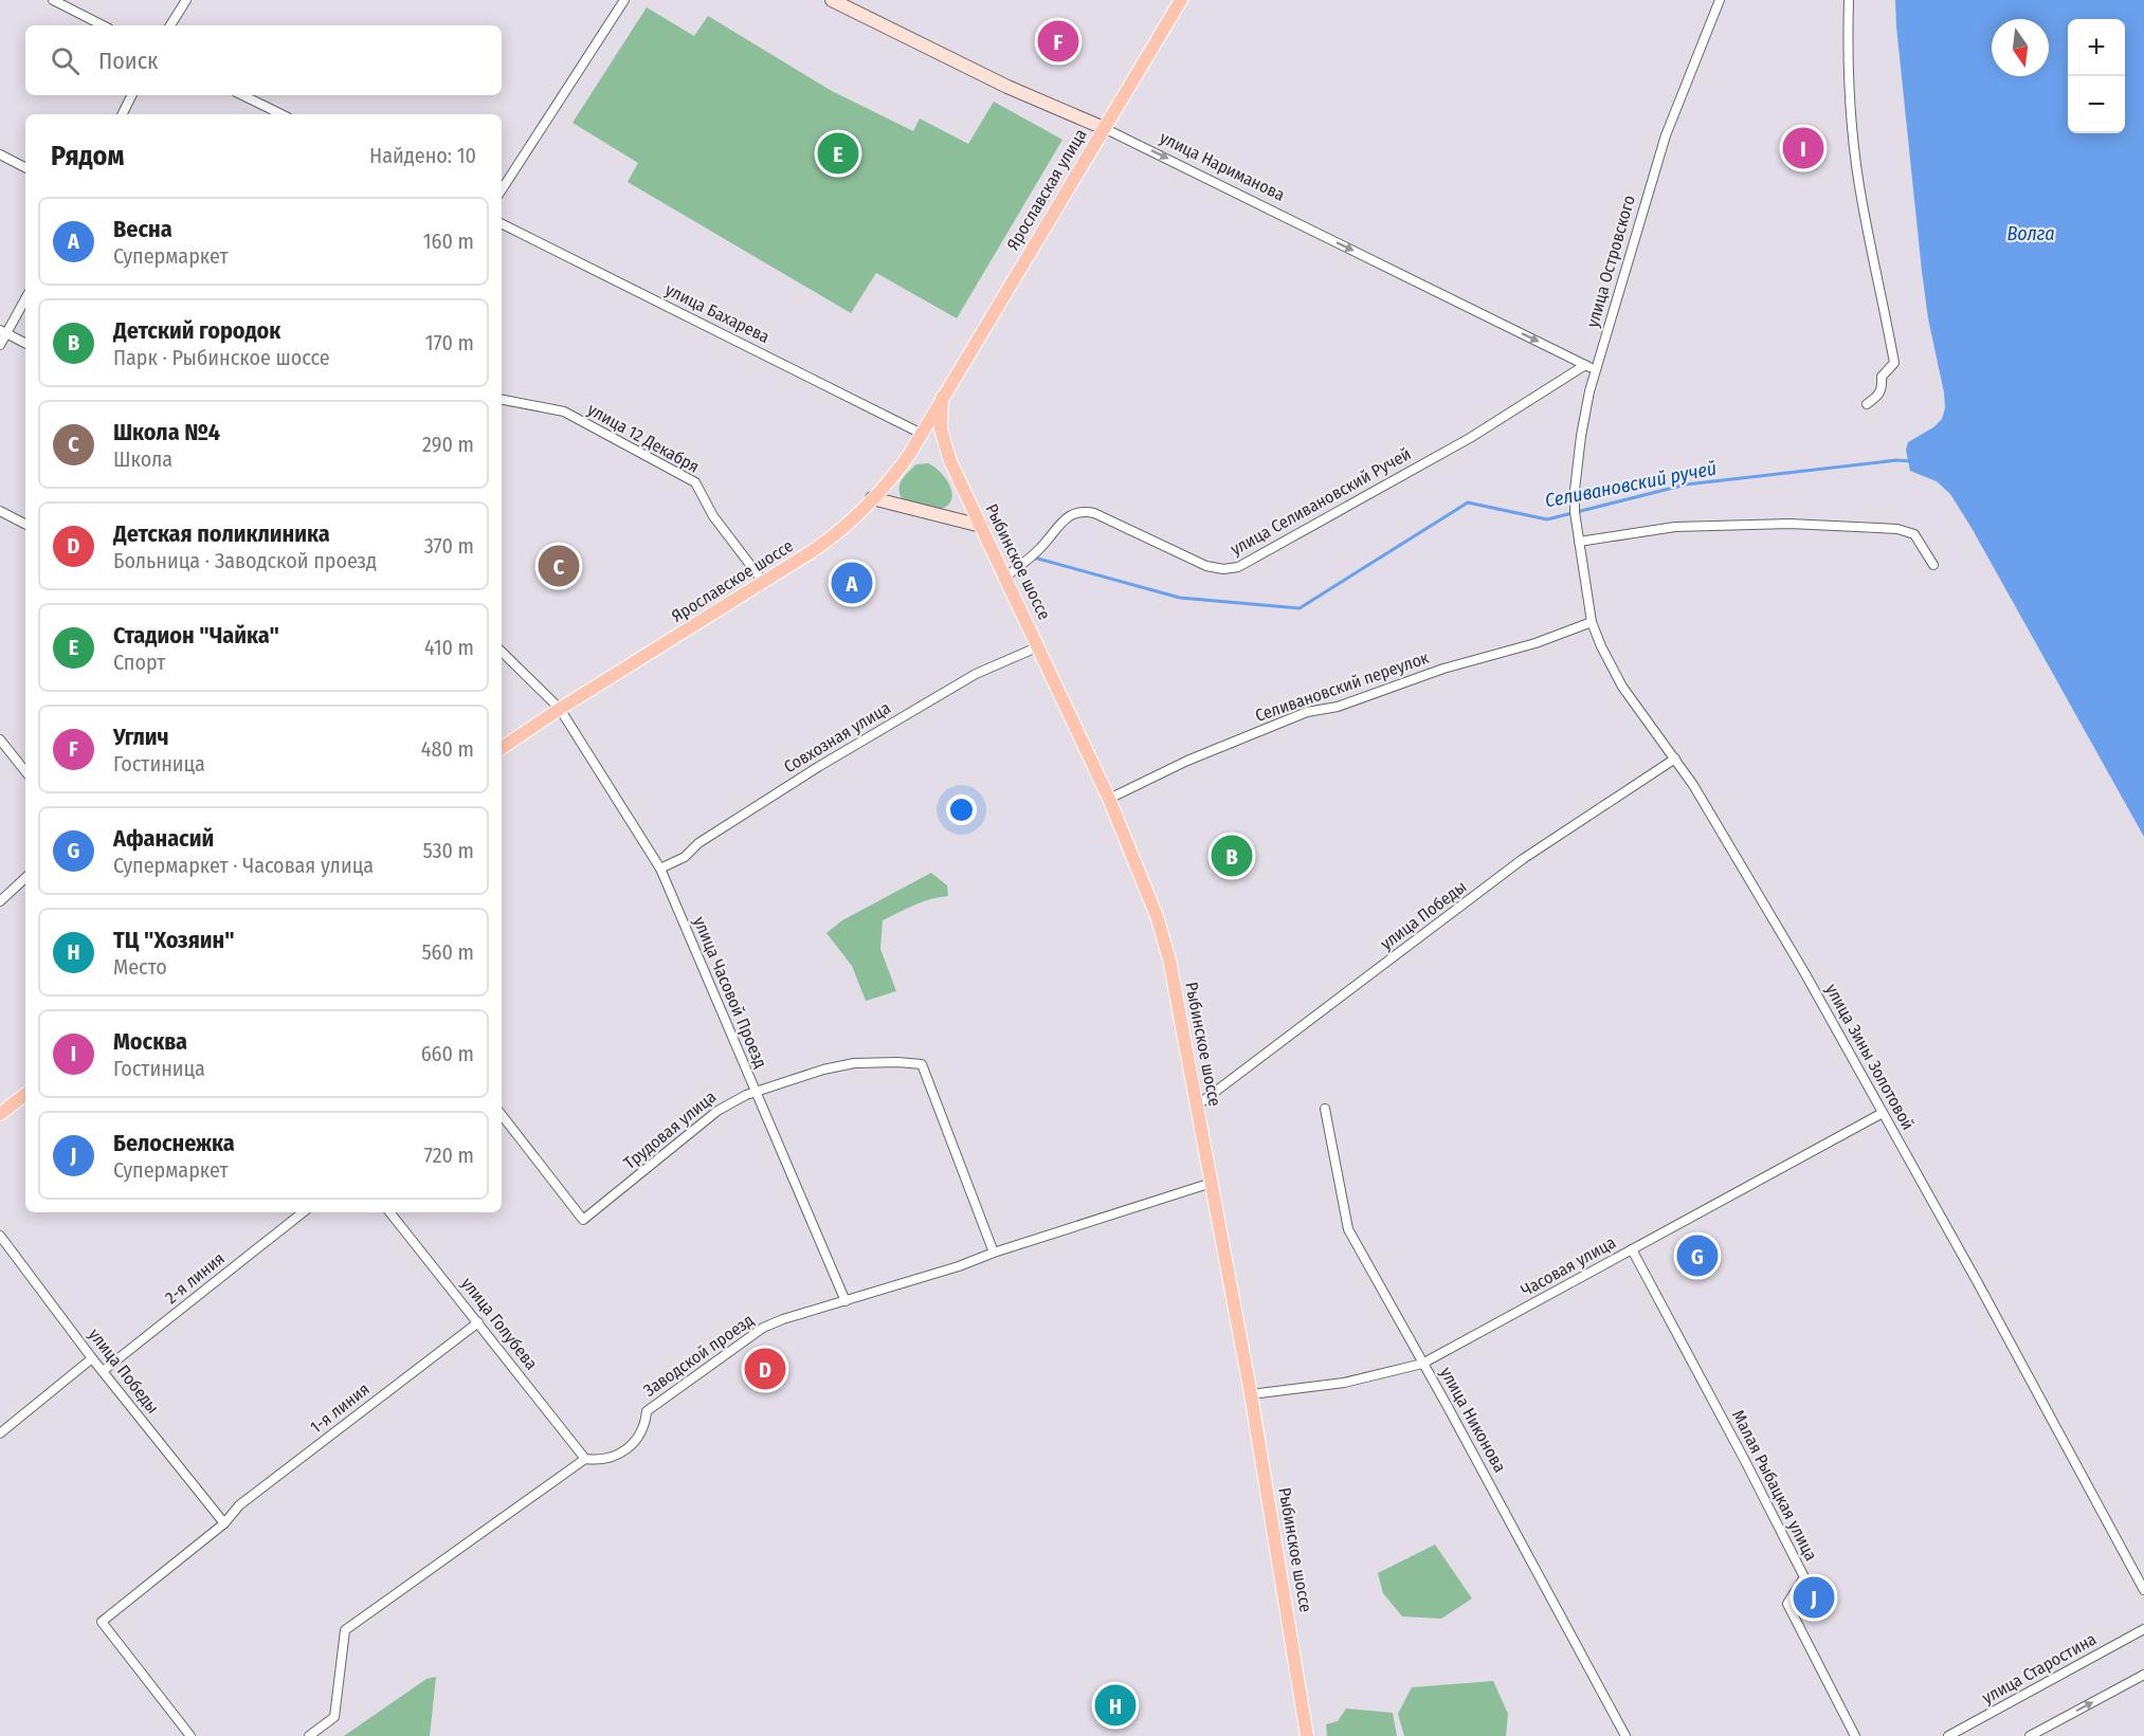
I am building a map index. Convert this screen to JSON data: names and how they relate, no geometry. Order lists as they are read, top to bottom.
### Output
{
  "streets": {
    "main road": [
      "улица Нариманова",
      "Ярославская улица",
      "Рыбинское шоссе",
      "Ярославское шоссе"
    ],
    "street": [
      "улица Островского",
      "улица Бахарева",
      "улица 12 Декабря",
      "улица Селивановский Ручей",
      "Селивановский переулок",
      "Совхозная улица",
      "улица Победы",
      "улица Часовой Проезд",
      "улица Зины Золотовой",
      "Трудовая улица",
      "Часовая улица",
      "2-я линия",
      "улица Голубева",
      "Заводской проезд",
      "1-я линия",
      "улица Никонова",
      "Малая Рыбацкая улица",
      "улица Старостина"
    ]
  },
  "crossings": [
    ["улица Нариманова", "Ярославская улица"],
    ["улица Нариманова", "улица Островского"],
    ["улица Нариманова", "улица Селивановский Ручей"],
    ["Ярославская улица", "Рыбинское шоссе"],
    ["Ярославская улица", "Ярославское шоссе"],
    ["улица Островского", "улица Зины Золотовой"],
    ["улица Бахарева", "Ярославское шоссе"],
    ["улица 12 Декабря", "Ярославское шоссе"],
    ["улица Селивановский Ручей", "Рыбинское шоссе"],
    ["Рыбинское шоссе", "Ярославское шоссе"],
    ["Рыбинское шоссе", "Селивановский переулок"],
    ["Рыбинское шоссе", "Совхозная улица"],
    ["Рыбинское шоссе", "улица Победы"],
    ["Рыбинское шоссе", "Часовая улица"],
    ["Рыбинское шоссе", "Заводской проезд"],
    ["Ярославское шоссе", "улица Часовой Проезд"],
    ["Селивановский переулок", "улица Зины Золотовой"],
    ["Совхозная улица", "улица Часовой Проезд"],
    ["улица Победы", "улица Зины Золотовой"],
    ["улица Победы", "2-я линия"],
    ["улица Победы", "1-я линия"],
    ["улица Часовой Проезд", "Трудовая улица"],
    ["улица Часовой Проезд", "Заводской проезд"],
    ["улица Зины Золотовой", "Часовая улица"],
    ["Трудовая улица", "Заводской проезд"],
    ["Часовая улица", "улица Никонова"],
    ["Часовая улица", "Малая Рыбацкая улица"],
    ["улица Голубева", "Заводской проезд"],
    ["улица Голубева", "1-я линия"]
  ],
  "one_way": ["улица Нариманова"],
  "water": ["Волга", "Селивановский ручей"],
  "north": "bottom",
  "page": {
    "pins": [
      "F",
      "I",
      "E",
      "C",
      "A",
      "B",
      "G",
      "D",
      "J",
      "H"
    ],
    "map_buttons": ["+", "−"],
    "search": "Поиск",
    "heading": ["Рядом", "Найдено: 10"],
    "list": [
      {
        "mark": "A",
        "name": "Весна",
        "note": "Супермаркет",
        "value": "160 m"
      },
      {
        "mark": "B",
        "name": "Детский городок",
        "note": "Парк · Рыбинское шоссе",
        "value": "170 m"
      },
      {
        "mark": "C",
        "name": "Школа №4",
        "note": "Школа",
        "value": "290 m"
      },
      {
        "mark": "D",
        "name": "Детская поликлиника",
        "note": "Больница · Заводской проезд",
        "value": "370 m"
      },
      {
        "mark": "E",
        "name": "Стадион \"Чайка\"",
        "note": "Спорт",
        "value": "410 m"
      },
      {
        "mark": "F",
        "name": "Углич",
        "note": "Гостиница",
        "value": "480 m"
      },
      {
        "mark": "G",
        "name": "Афанасий",
        "note": "Супермаркет · Часовая улица",
        "value": "530 m"
      },
      {
        "mark": "H",
        "name": "ТЦ \"Хозяин\"",
        "note": "Место",
        "value": "560 m"
      },
      {
        "mark": "I",
        "name": "Москва",
        "note": "Гостиница",
        "value": "660 m"
      },
      {
        "mark": "J",
        "name": "Белоснежка",
        "note": "Супермаркет",
        "value": "720 m"
      }
    ]
  }
}
